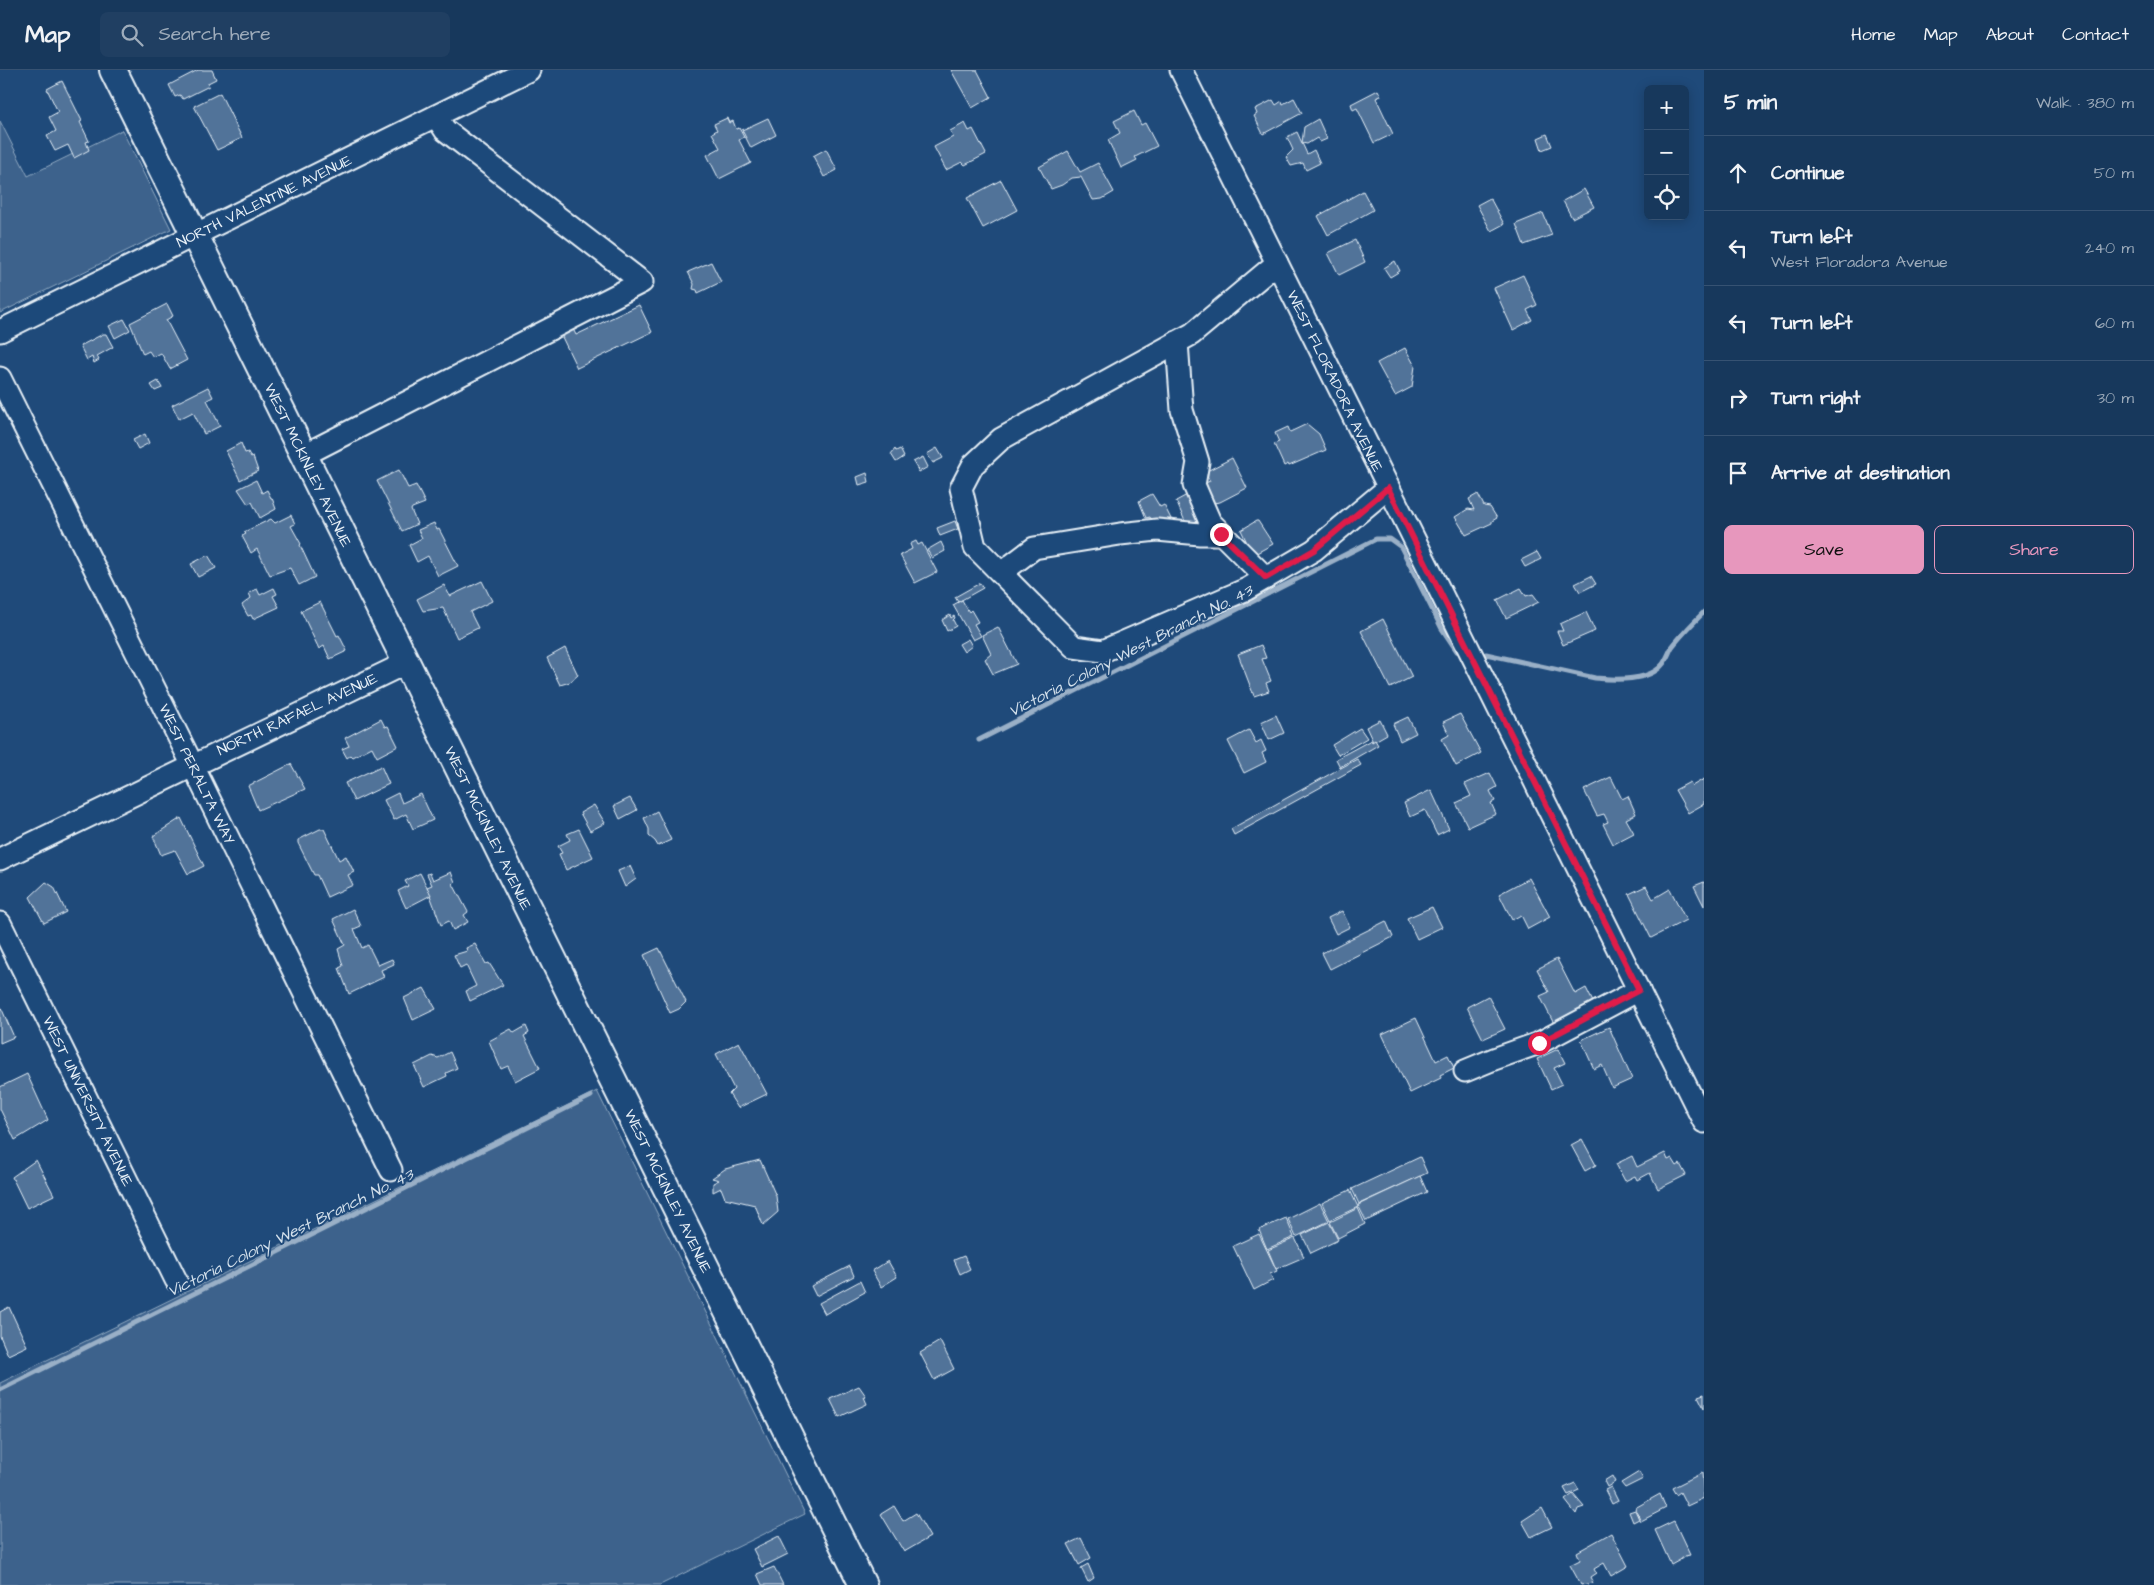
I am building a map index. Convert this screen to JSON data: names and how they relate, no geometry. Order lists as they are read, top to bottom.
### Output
{
  "streets": {
    "main road": ["WEST MCKINLEY AVENUE"],
    "street": [
      "NORTH VALENTINE AVENUE",
      "WEST FLORADORA AVENUE",
      "NORTH RAFAEL AVENUE",
      "WEST PERALTA WAY",
      "WEST UNIVERSITY AVENUE"
    ]
  },
  "crossings": [
    ["NORTH VALENTINE AVENUE", "WEST MCKINLEY AVENUE"],
    ["WEST MCKINLEY AVENUE", "NORTH RAFAEL AVENUE"],
    ["NORTH RAFAEL AVENUE", "WEST PERALTA WAY"]
  ],
  "water": ["Victoria Colony West Branch No. 43"],
  "page": {
    "header": "Map",
    "search": "Search here",
    "nav": [
      "Home",
      "Map",
      "About",
      "Contact"
    ],
    "heading": ["5 min", "Walk · 380 m"],
    "map_buttons": ["+", "−"],
    "list": [
      ["Continue", "50 m"],
      ["Turn left", "West Floradora Avenue", "240 m"],
      ["Turn left", "60 m"],
      ["Turn right", "30 m"],
      "Arrive at destination"
    ],
    "buttons": ["Save", "Share"]
  }
}
